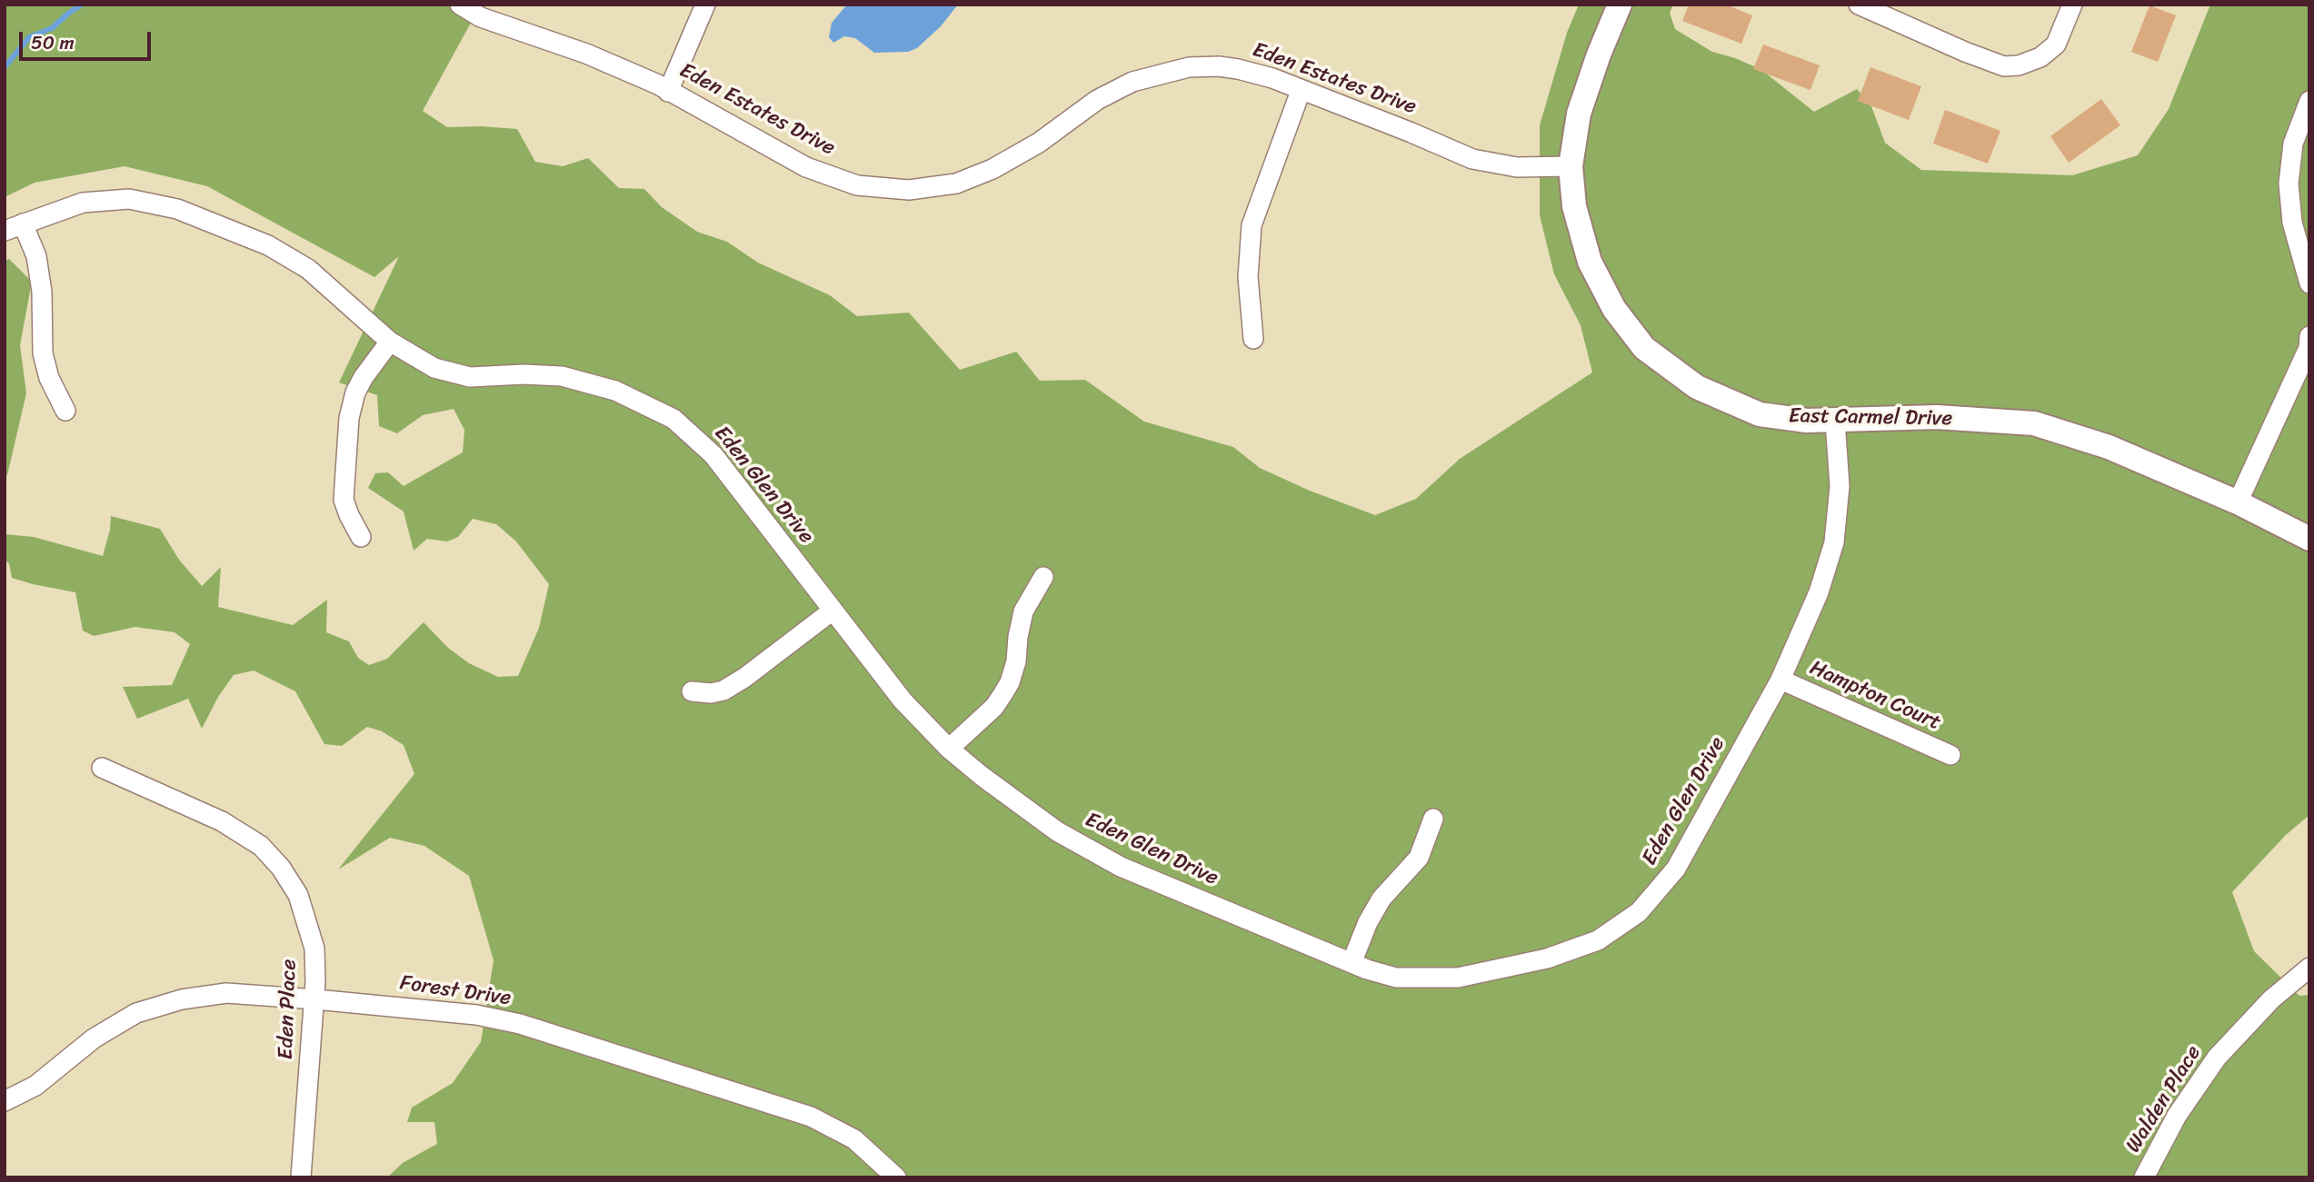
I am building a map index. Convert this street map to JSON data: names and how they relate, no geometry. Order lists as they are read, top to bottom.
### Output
{
  "streets": {
    "street": [
      "Eden Estates Drive",
      "East Carmel Drive",
      "Eden Glen Drive",
      "Hampton Court",
      "Forest Drive",
      "Eden Place",
      "Walden Place"
    ]
  },
  "crossings": [
    ["Eden Estates Drive", "East Carmel Drive"],
    ["East Carmel Drive", "Eden Glen Drive"],
    ["Eden Glen Drive", "Hampton Court"],
    ["Forest Drive", "Eden Place"]
  ],
  "scale_bar": "50 m"
}
